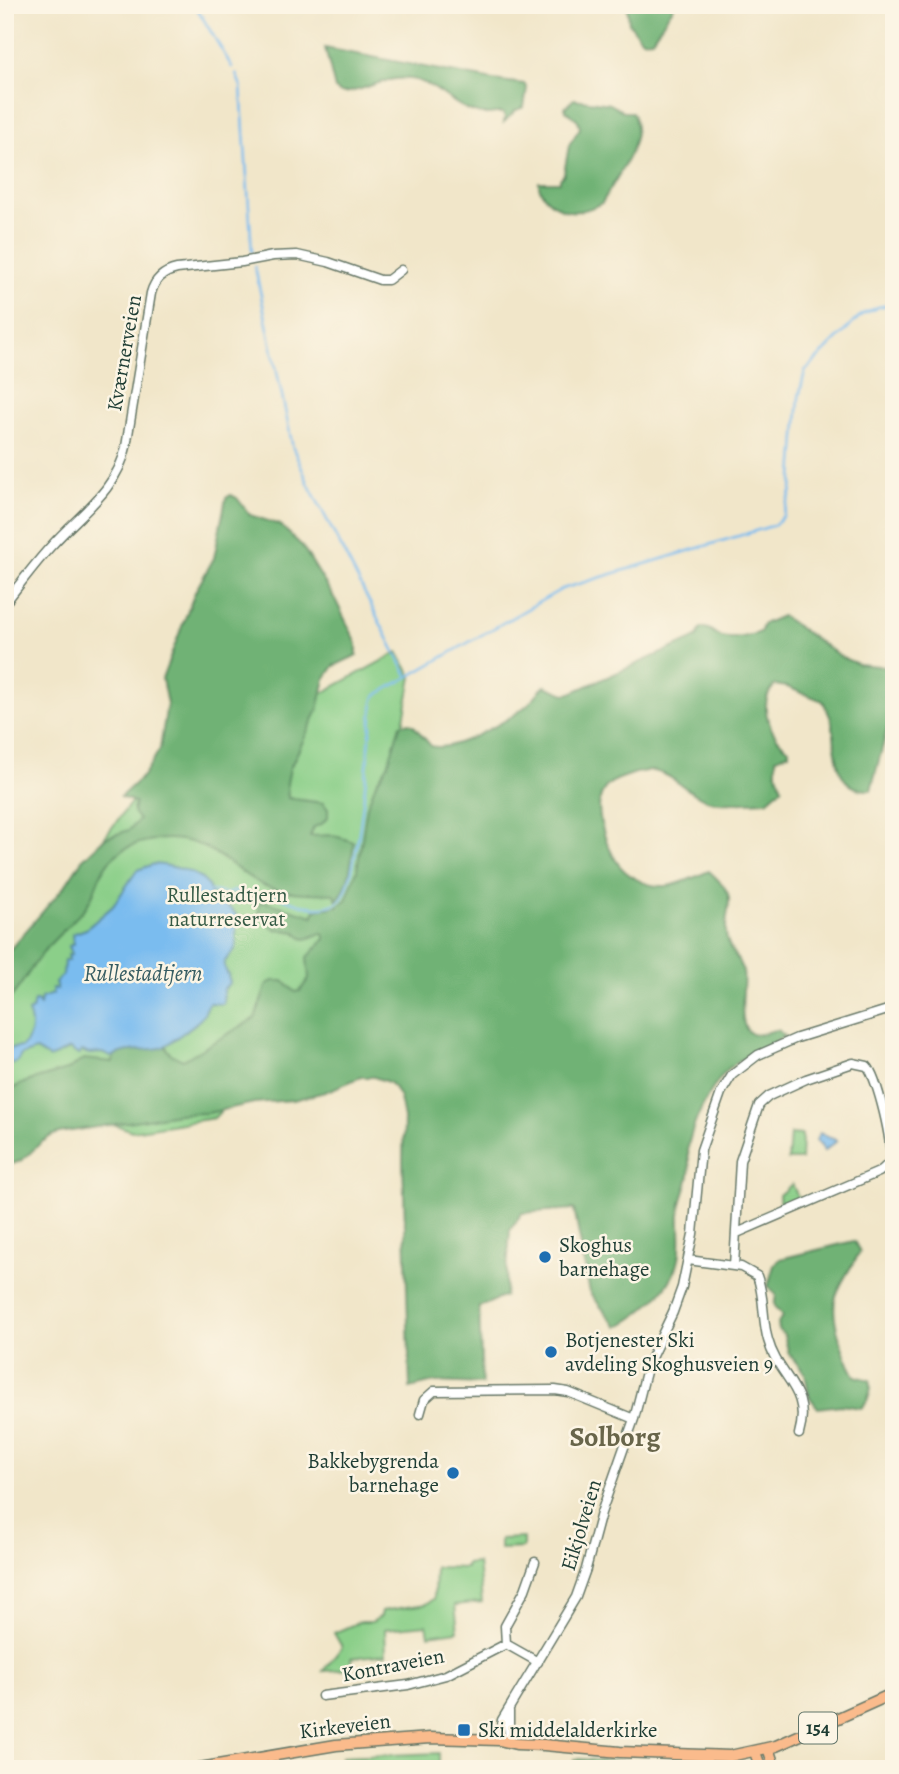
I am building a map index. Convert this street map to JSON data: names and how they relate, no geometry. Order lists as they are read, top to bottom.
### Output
{
  "streets": {
    "main road": ["Kirkeveien", "154"],
    "street": ["Kværnerveien", "Eikjolveien", "Kontraveien"]
  },
  "crossings": [
    ["Eikjolveien", "Kirkeveien"],
    ["Kirkeveien", "154"]
  ],
  "districts": ["Solborg"],
  "water": ["Rullestadtjern"],
  "parks": ["Rullestadtjern naturreservat"],
  "places": {
    "other": ["Skoghus barnehage", "Botjenester Ski avdeling Skoghusveien 9", "Bakkebygrenda barnehage"],
    "transit": ["Ski middelalderkirke"]
  }
}
